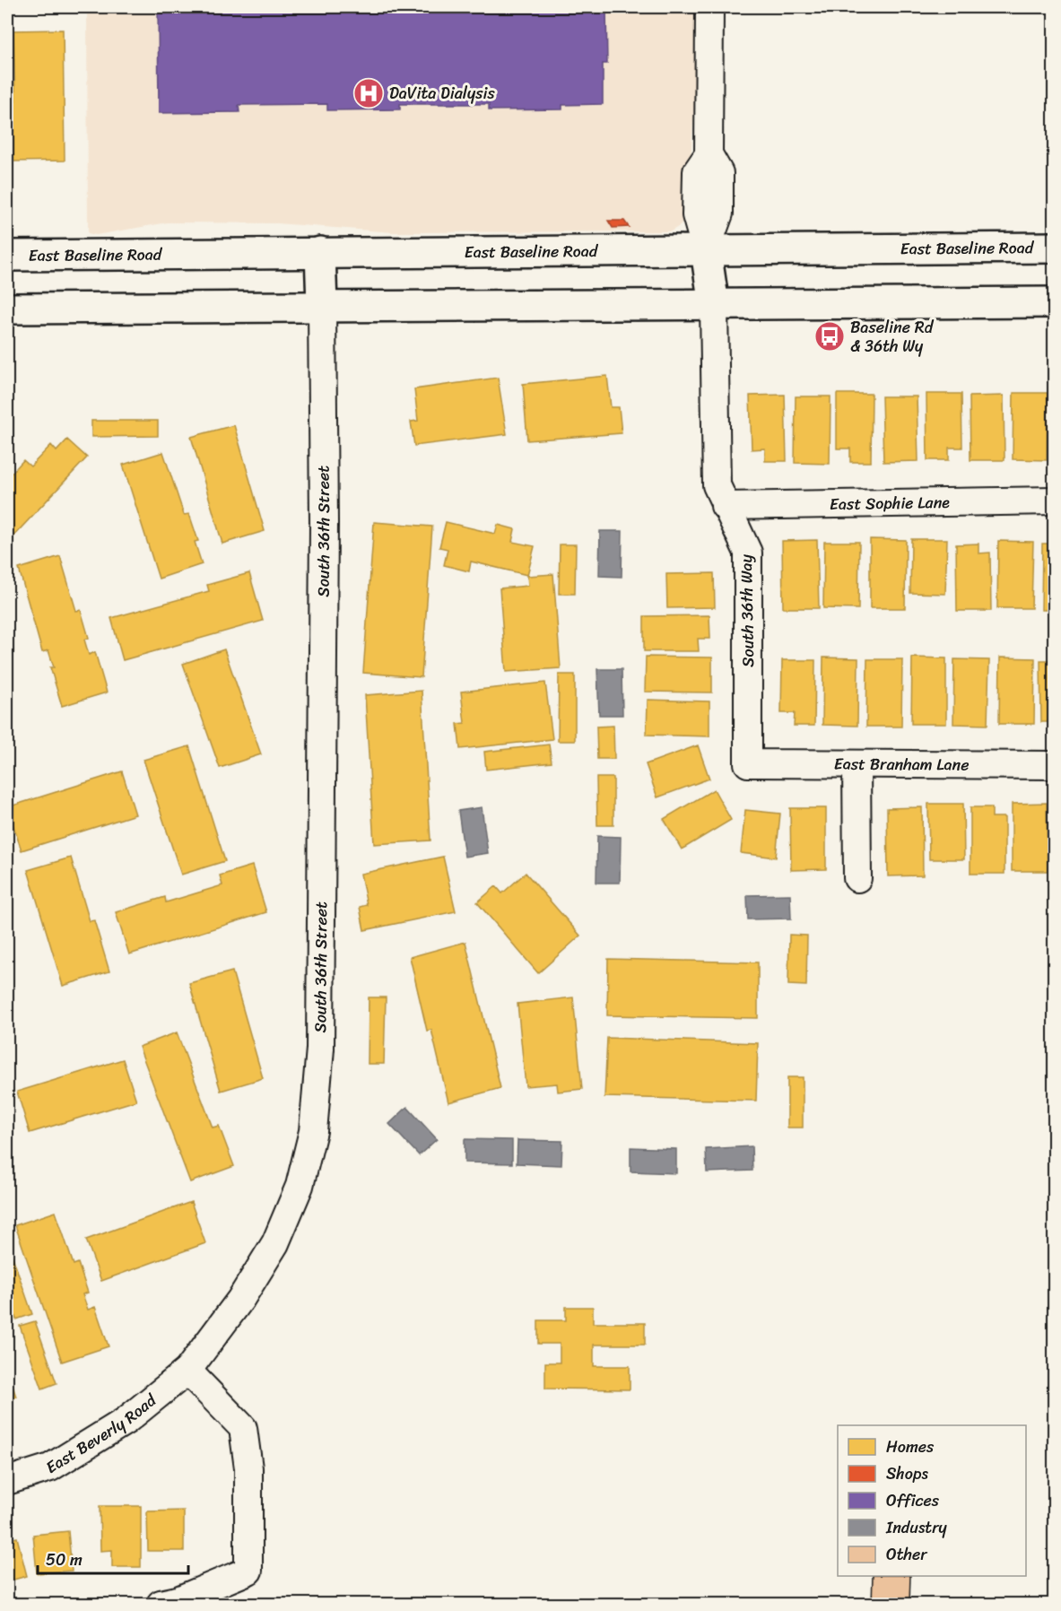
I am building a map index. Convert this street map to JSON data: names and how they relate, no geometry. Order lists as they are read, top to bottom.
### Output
{
  "streets": {
    "main road": ["East Baseline Road"],
    "street": [
      "East Sophie Lane",
      "South 36th Street",
      "South 36th Way",
      "East Branham Lane",
      "East Beverly Road"
    ]
  },
  "crossings": [
    ["East Sophie Lane", "South 36th Way"],
    ["South 36th Street", "East Beverly Road"],
    ["South 36th Way", "East Branham Lane"]
  ],
  "places": {
    "hospital": ["DaVita Dialysis"],
    "bus stop": ["Baseline Rd & 36th Wy"]
  },
  "legend": [
    "Homes",
    "Shops",
    "Offices",
    "Industry",
    "Other"
  ],
  "scale_bar": "50 m"
}
